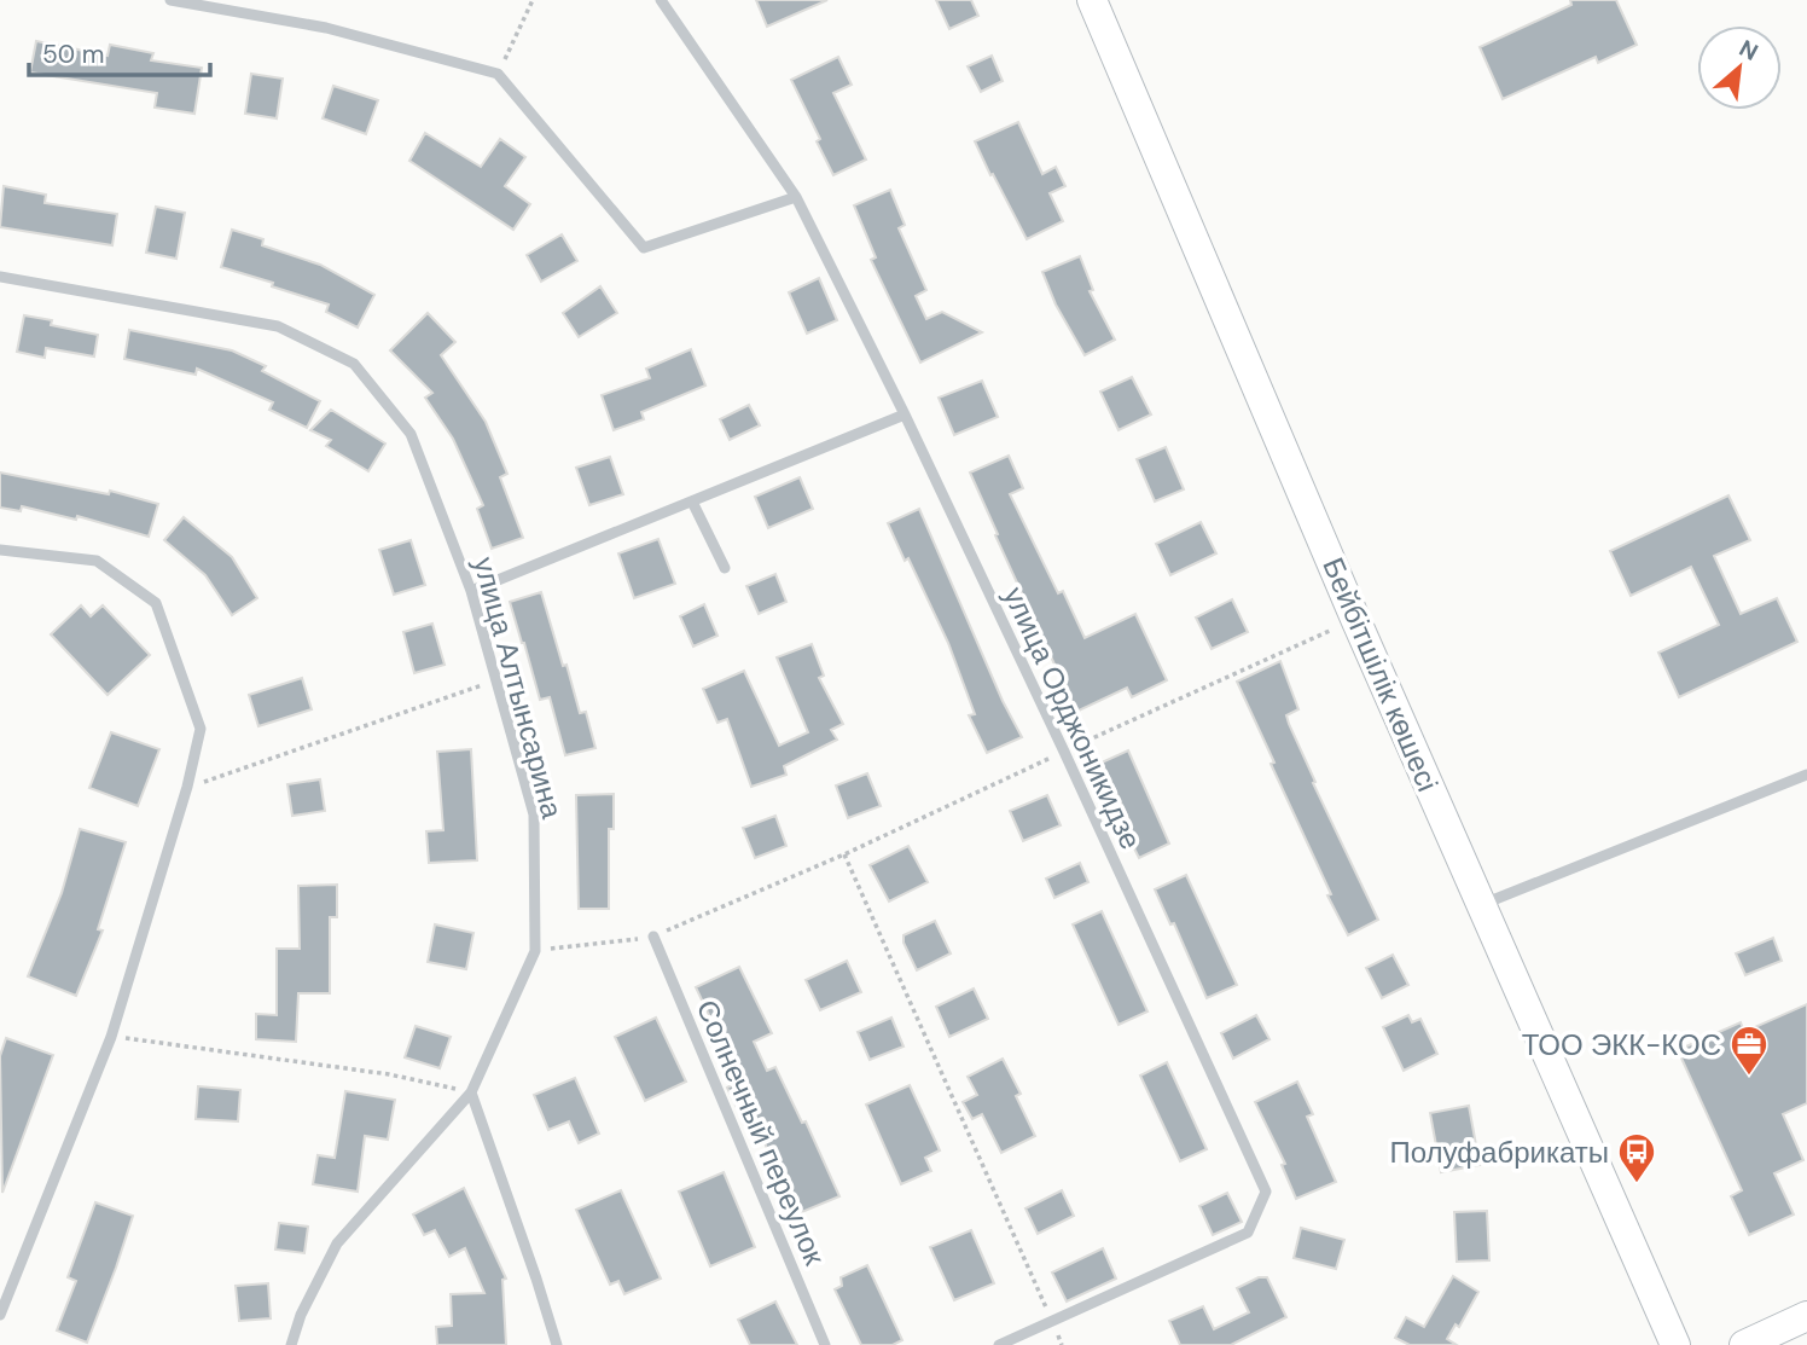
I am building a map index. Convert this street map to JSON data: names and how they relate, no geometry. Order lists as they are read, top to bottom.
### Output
{
  "streets": {
    "street": ["Бейбітшілік көшесі"],
    "lane": ["улица Алтынсарина", "улица Орджоникидзе", "Солнечный переулок"]
  },
  "places": {
    "office": ["ТОО ЭКК-КОС"],
    "bus stop": ["Полуфабрикаты"]
  },
  "scale_bar": "50 m",
  "north": "top right"
}
